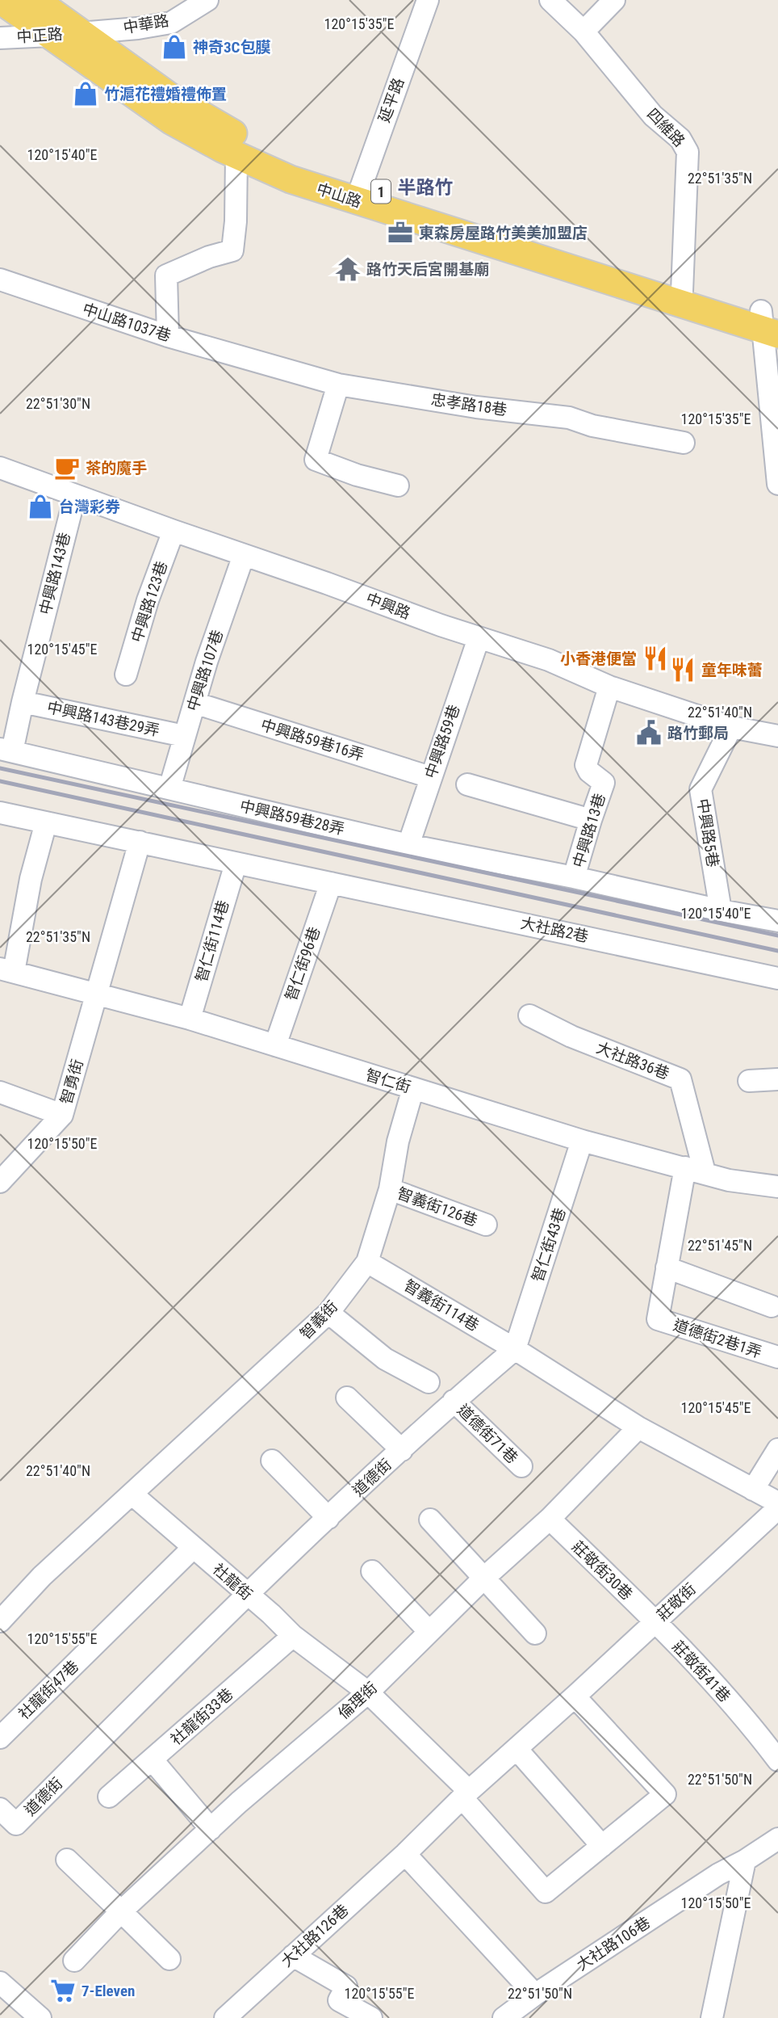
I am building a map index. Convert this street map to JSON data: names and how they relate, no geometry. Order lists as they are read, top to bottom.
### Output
{
  "streets": {
    "main road": ["1", "中山路"],
    "street": [
      "中華路",
      "中正路",
      "延平路",
      "四維路",
      "中山路1037巷",
      "忠孝路18巷",
      "中興路143巷",
      "中興路123巷",
      "中興路",
      "中興路107巷",
      "中興路143巷29弄",
      "中興路59巷16弄",
      "中興路59巷",
      "中興路59巷28弄",
      "中興路13巷",
      "中興路5巷",
      "大社路2巷",
      "智仁街114巷",
      "智仁街96巷",
      "大社路36巷",
      "智仁街",
      "智勇街",
      "智義街126巷",
      "智仁街43巷",
      "智義街114巷",
      "智義街",
      "道德街2巷1弄",
      "道德街71巷",
      "道德街",
      "莊敬街30巷",
      "社龍街",
      "莊敬街",
      "莊敬街41巷",
      "社龍街47巷",
      "倫理街",
      "社龍街33巷",
      "大社路126巷",
      "大社路106巷"
    ]
  },
  "crossings": [
    ["中華路", "中正路"],
    ["中華路", "中山路"],
    ["中正路", "中山路"],
    ["延平路", "中山路"],
    ["四維路", "中山路"],
    ["中山路1037巷", "忠孝路18巷"],
    ["中興路143巷", "中興路"],
    ["中興路143巷", "中興路143巷29弄"],
    ["中興路143巷", "中興路59巷28弄"],
    ["中興路123巷", "中興路"],
    ["中興路", "中興路107巷"],
    ["中興路", "中興路59巷"],
    ["中興路", "中興路13巷"],
    ["中興路", "中興路5巷"],
    ["中興路107巷", "中興路143巷29弄"],
    ["中興路107巷", "中興路59巷16弄"],
    ["中興路107巷", "中興路59巷28弄"],
    ["中興路59巷16弄", "中興路59巷"],
    ["中興路59巷", "中興路59巷28弄"],
    ["中興路59巷28弄", "中興路13巷"],
    ["中興路13巷", "中興路5巷"],
    ["大社路2巷", "智仁街114巷"],
    ["大社路2巷", "智仁街96巷"],
    ["大社路2巷", "智勇街"],
    ["智仁街114巷", "智仁街"],
    ["智仁街96巷", "智仁街"],
    ["大社路36巷", "智仁街"],
    ["智仁街", "智勇街"],
    ["智仁街", "智仁街43巷"],
    ["智仁街", "智義街"],
    ["智義街126巷", "智義街"],
    ["智仁街43巷", "智義街114巷"],
    ["智仁街43巷", "道德街"],
    ["智義街114巷", "智義街"],
    ["智義街114巷", "道德街"],
    ["智義街", "社龍街"],
    ["道德街71巷", "道德街"],
    ["道德街", "社龍街"],
    ["莊敬街30巷", "莊敬街"],
    ["莊敬街30巷", "莊敬街41巷"],
    ["莊敬街30巷", "倫理街"],
    ["社龍街", "社龍街47巷"],
    ["社龍街", "倫理街"],
    ["社龍街", "社龍街33巷"],
    ["社龍街", "大社路126巷"],
    ["莊敬街", "莊敬街41巷"],
    ["莊敬街", "大社路126巷"]
  ],
  "districts": ["半路竹"],
  "places": {
    "shop": ["神奇3C包膜", "竹滬花禮婚禮佈置", "台灣彩券"],
    "office": ["東森房屋路竹美美加盟店"],
    "temple": ["路竹天后宮開基廟"],
    "cafe": ["茶的魔手"],
    "restaurant": ["小香港便當", "童年味蕾"],
    "public building": ["路竹郵局"],
    "supermarket": ["7-Eleven"]
  },
  "coordinates": [
    "120°15'35\"E",
    "120°15'40\"E",
    "22°51'35\"N",
    "22°51'30\"N",
    "120°15'45\"E",
    "22°51'40\"N",
    "120°15'50\"E",
    "22°51'45\"N",
    "120°15'55\"E",
    "22°51'50\"N"
  ]
}
